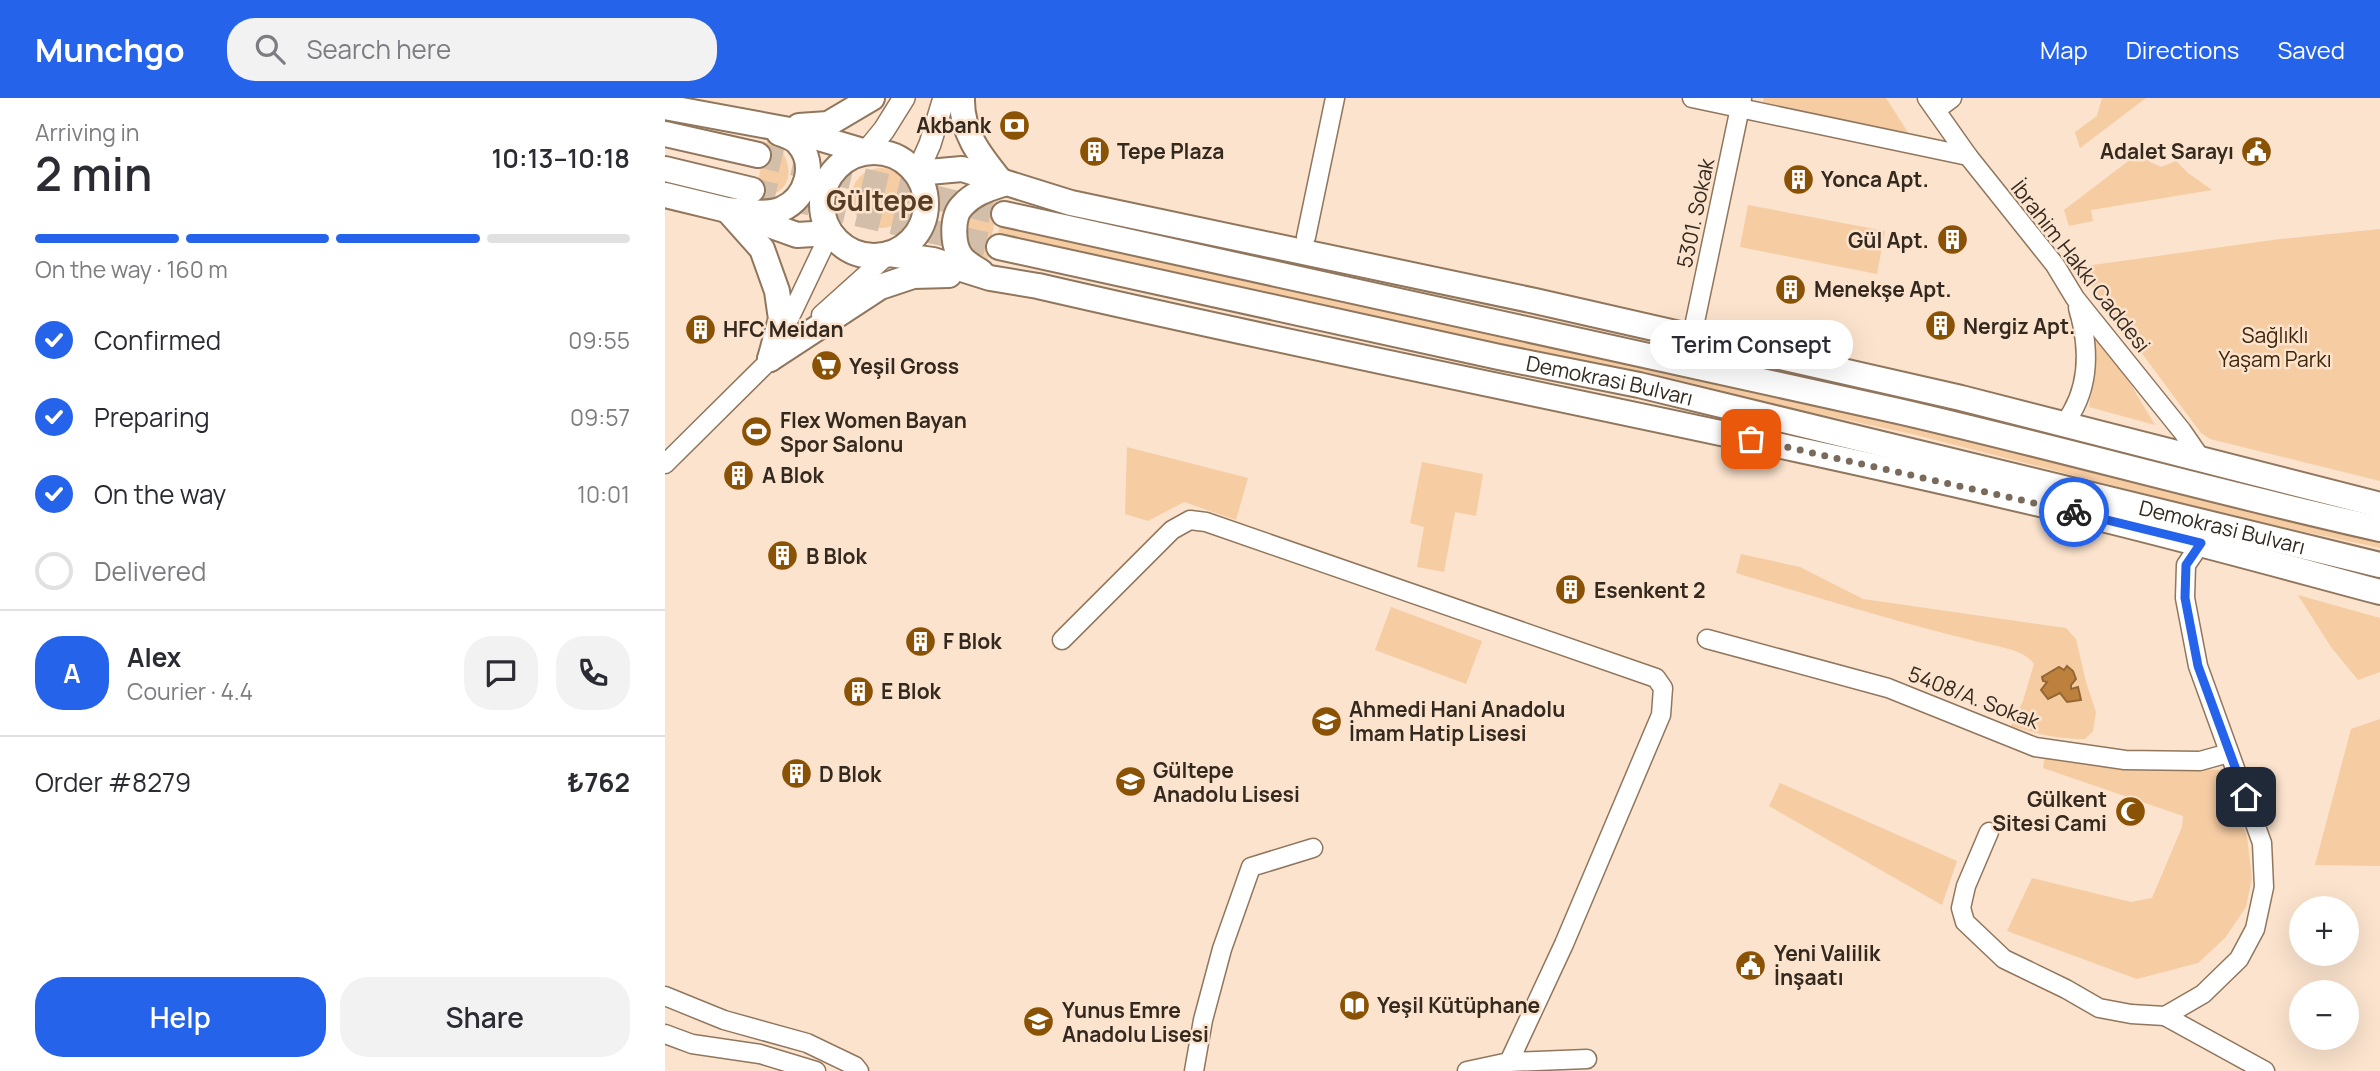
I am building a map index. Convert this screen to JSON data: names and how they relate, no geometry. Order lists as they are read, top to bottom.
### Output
{
  "streets": {
    "highway": ["Demokrasi Bulvarı"],
    "street": ["5301. Sokak", "İbrahim Hakkı Caddesi", "5408/A. Sokak"]
  },
  "districts": ["Gültepe"],
  "parks": ["Sağlıklı Yaşam Parkı"],
  "places": {
    "bank": ["Akbank"],
    "building": [
      "Tepe Plaza",
      "Yonca Apt.",
      "Gül Apt.",
      "Menekşe Apt.",
      "Nergiz Apt.",
      "HFC Meidan",
      "A Blok",
      "B Blok",
      "Esenkent 2",
      "F Blok",
      "E Blok",
      "D Blok"
    ],
    "public building": ["Adalet Sarayı", "Yeni Valilik İnşaatı"],
    "supermarket": ["Yeşil Gross"],
    "sports": ["Flex Women Bayan Spor Salonu"],
    "other": ["Terim Consept"],
    "school or university": ["Ahmedi Hani Anadolu İmam Hatip Lisesi", "Gültepe Anadolu Lisesi", "Yunus Emre Anadolu Lisesi"],
    "mosque": ["Gülkent Sitesi Cami"],
    "library": ["Yeşil Kütüphane"]
  },
  "page": {
    "header": "Munchgo",
    "search": "Search here",
    "nav": ["Map", "Directions", "Saved"],
    "heading": ["2 min", "Arriving in", "10:13–10:18"],
    "panel": [
      "Alex",
      "Courier · 4.4",
      "Order #8279",
      "₺762"
    ],
    "bar": "On the way · 160 m",
    "list": [
      ["Confirmed", "09:55"],
      ["Preparing", "09:57"],
      ["On the way", "10:01"],
      "Delivered"
    ],
    "bubble": "Terim Consept",
    "round": "A",
    "map_buttons": ["+", "−"],
    "buttons": ["Help", "Share"]
  }
}
